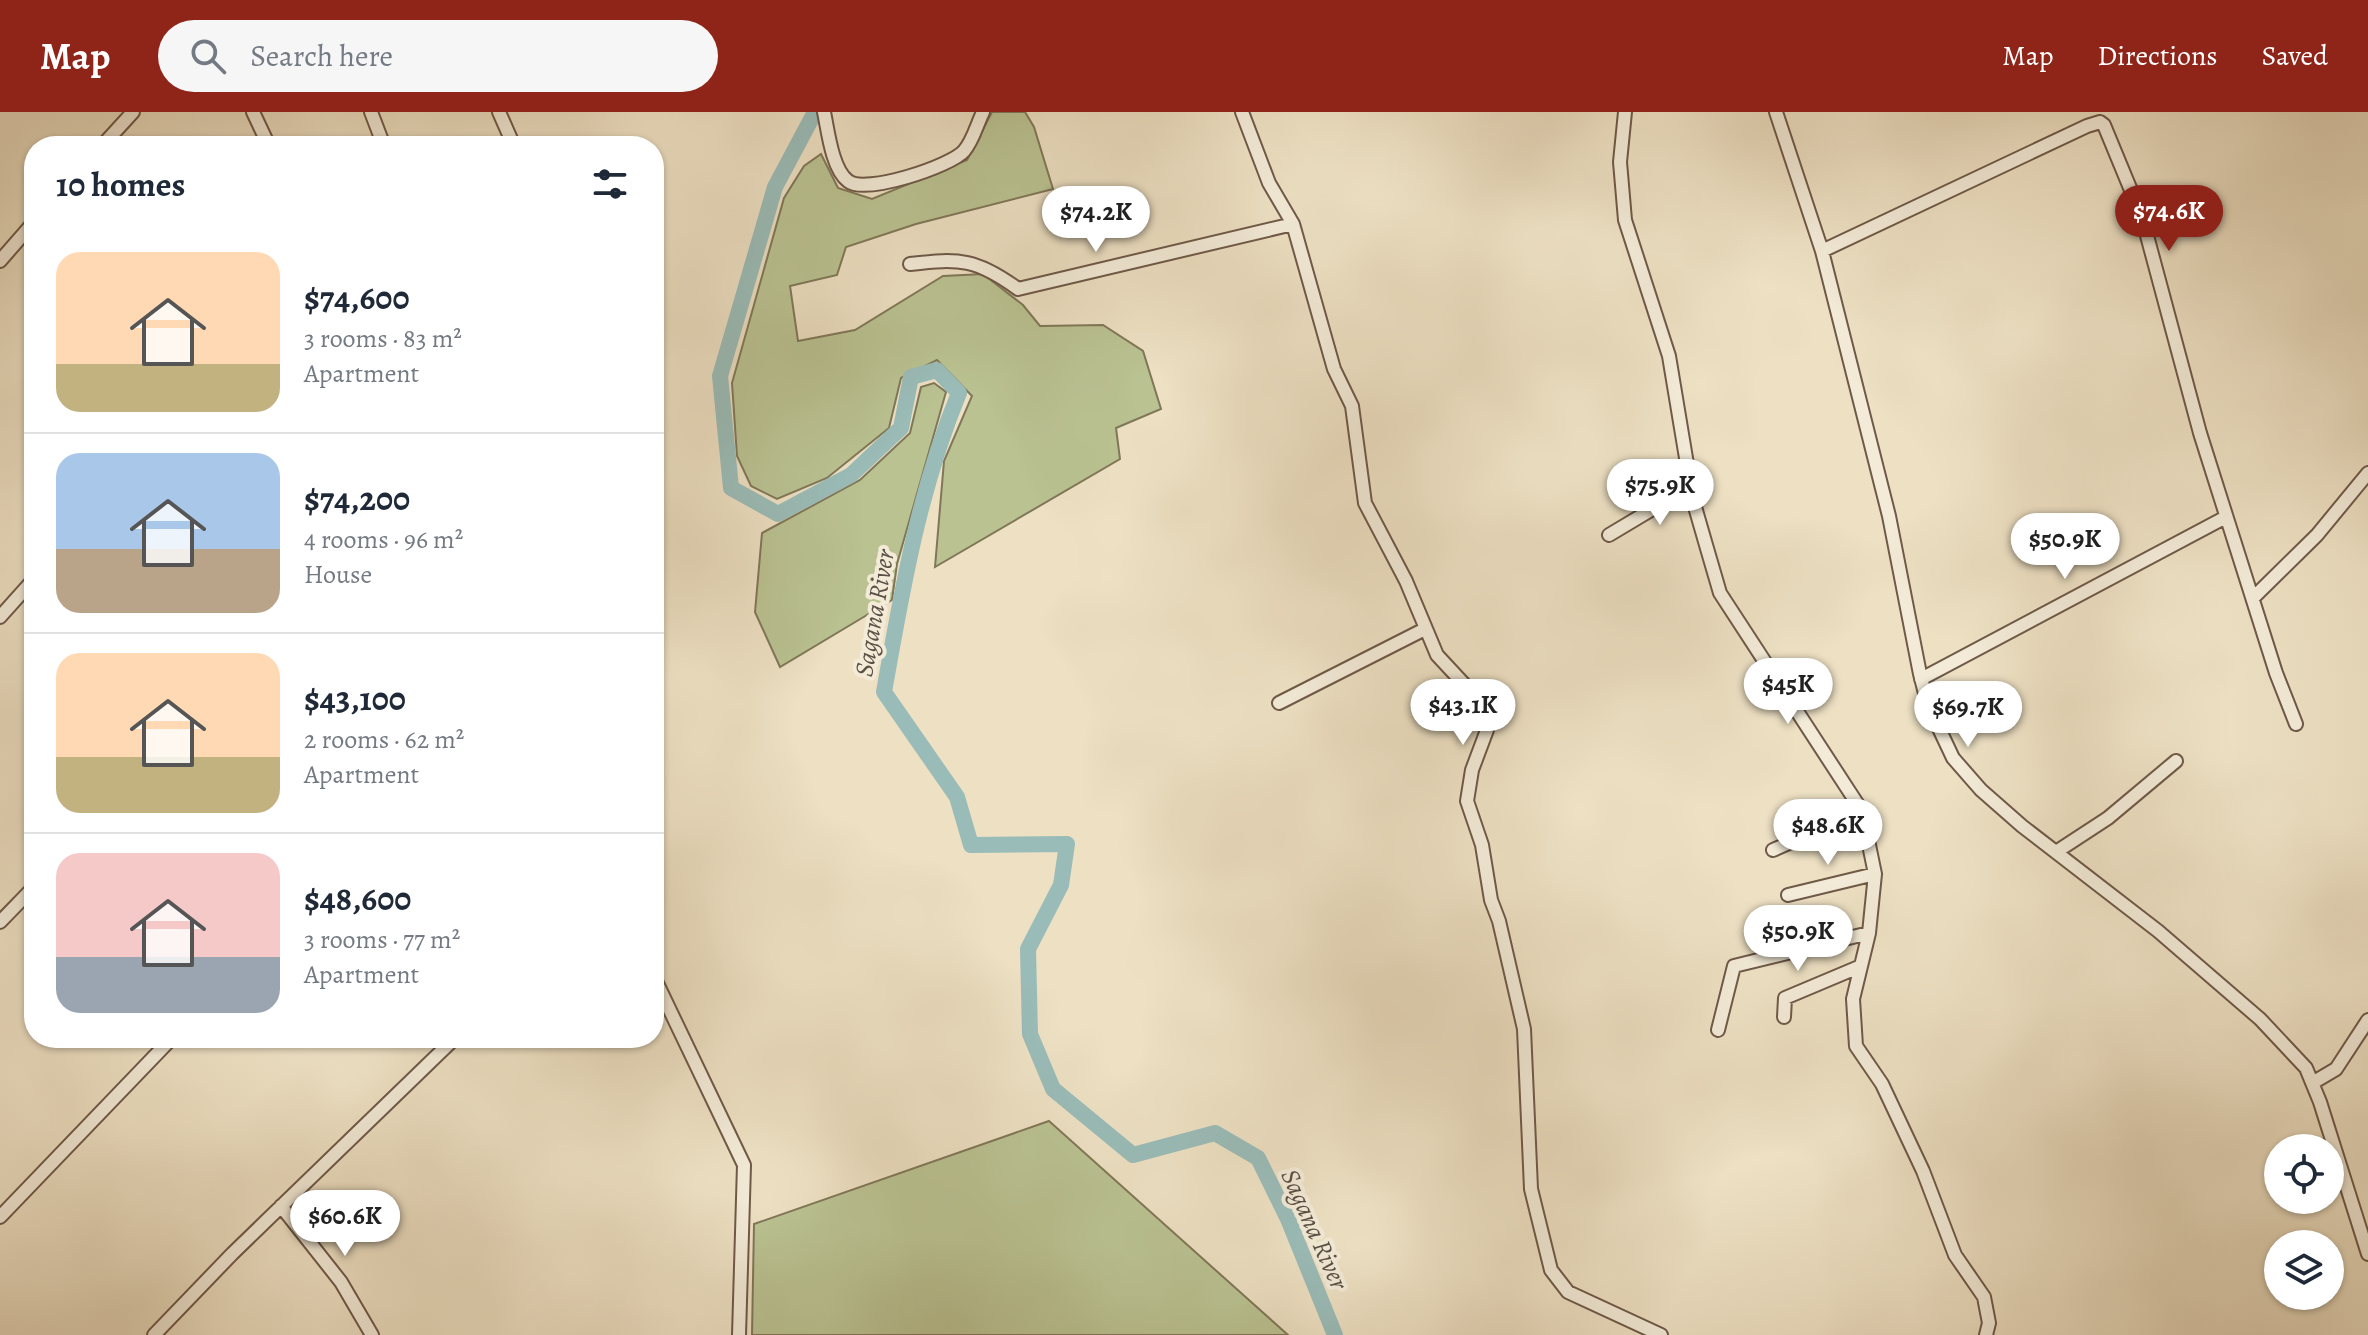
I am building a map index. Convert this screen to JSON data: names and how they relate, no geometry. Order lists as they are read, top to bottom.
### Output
{
  "water": ["Sagana River"],
  "page": {
    "header": "Map",
    "search": "Search here",
    "nav": ["Map", "Directions", "Saved"],
    "heading": "10 homes",
    "price": [
      "$74.6K",
      "$74.2K",
      "$75.9K",
      "$50.9K",
      "$45K",
      "$43.1K",
      "$69.7K",
      "$48.6K",
      "$50.9K",
      "$60.6K"
    ],
    "list": [
      {
        "name": "$74,600",
        "note": "3 rooms · 83 m² · Apartment"
      },
      {
        "name": "$74,200",
        "note": "4 rooms · 96 m² · House"
      },
      {
        "name": "$43,100",
        "note": "2 rooms · 62 m² · Apartment"
      },
      {
        "name": "$48,600",
        "note": "3 rooms · 77 m² · Apartment"
      }
    ]
  }
}
